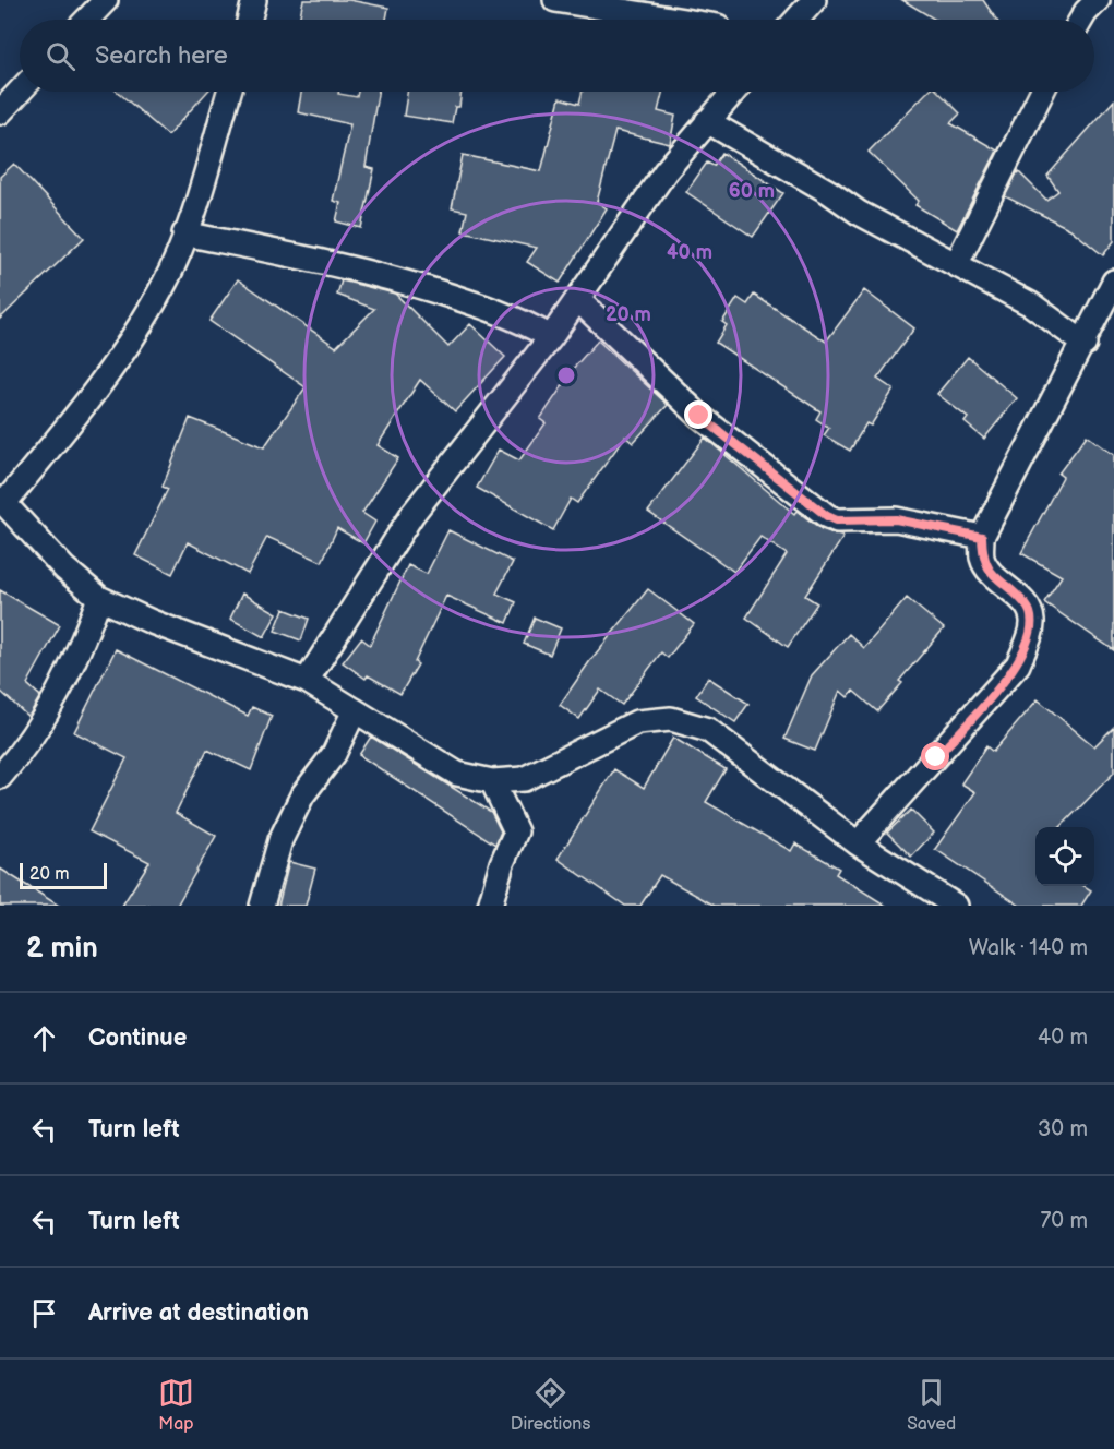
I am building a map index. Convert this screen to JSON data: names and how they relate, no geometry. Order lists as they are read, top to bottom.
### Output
{
  "scale_bar": "20 m",
  "page": {
    "search": "Search here",
    "scale": "20 m",
    "heading": ["2 min", "Walk · 140 m"],
    "list": [
      ["Continue", "40 m"],
      ["Turn left", "30 m"],
      ["Turn left", "70 m"],
      "Arrive at destination"
    ],
    "nav": ["Map", "Directions", "Saved"]
  },
  "rings": ["60 m", "40 m", "20 m"]
}
